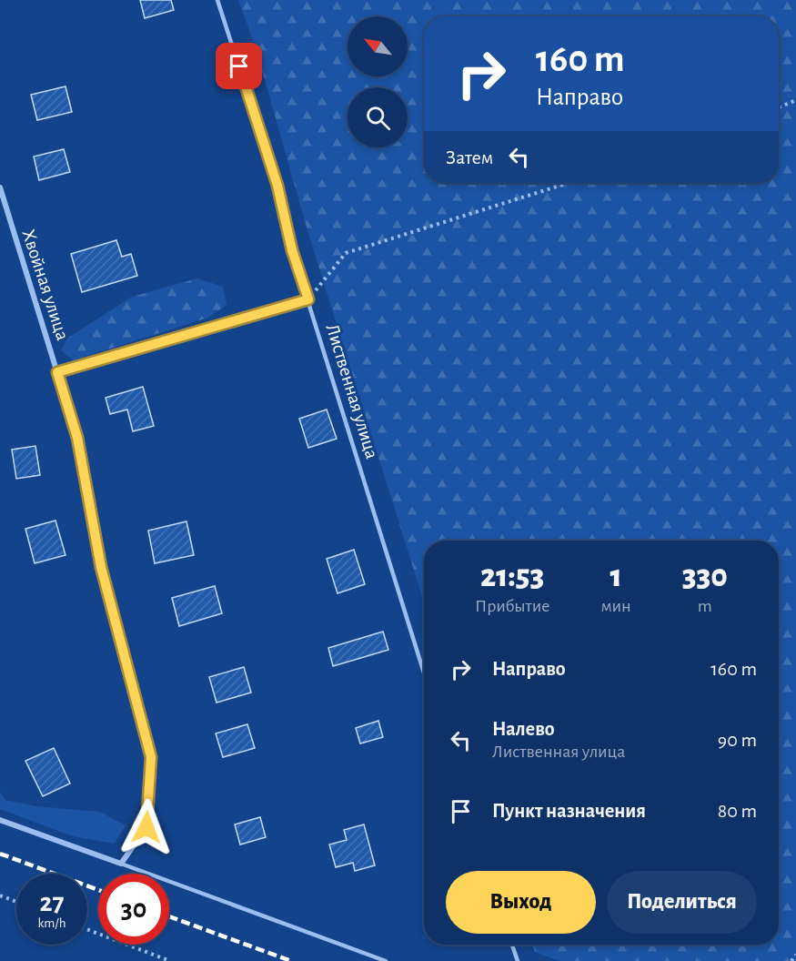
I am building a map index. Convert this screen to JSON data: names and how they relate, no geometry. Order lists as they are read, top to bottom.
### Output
{
  "streets": {
    "street": ["Хвойная улица"],
    "lane": ["Лиственная улица"]
  },
  "north": "top left",
  "page": {
    "turn": ["160 m", "Направо"],
    "then": "Затем",
    "eta": [
      "21:53",
      "Прибытие",
      "1",
      "мин",
      "330",
      "m"
    ],
    "list": [
      {
        "name": "Направо",
        "value": "160 m"
      },
      {
        "name": "Налево",
        "note": "Лиственная улица",
        "value": "90 m"
      },
      {
        "name": "Пункт назначения",
        "value": "80 m"
      }
    ],
    "buttons": ["Выход", "Поделиться"],
    "speed": "27 km/h",
    "limit": "30"
  }
}
